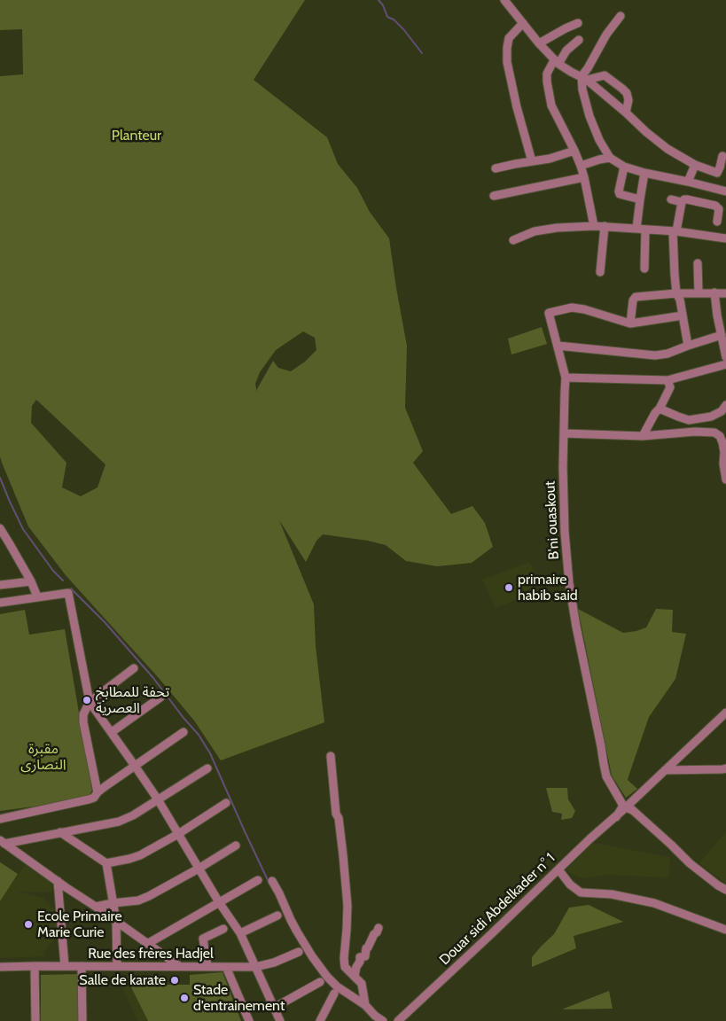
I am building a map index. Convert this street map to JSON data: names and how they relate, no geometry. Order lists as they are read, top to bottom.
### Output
{
  "streets": {
    "street": ["B'ni ouaskout", "Douar sidi Abdelkader n° 1", "Rue des frères Hadjel"]
  },
  "crossings": [
    ["B'ni ouaskout", "Douar sidi Abdelkader n° 1"]
  ],
  "parks": ["Planteur", "مقبرة النصارى"],
  "places": [
    "primaire habib said",
    "تحفة للمطابخ العصرية",
    "Ecole Primaire Marie Curie",
    "Salle de karate",
    "Stade d'entrainement"
  ]
}
